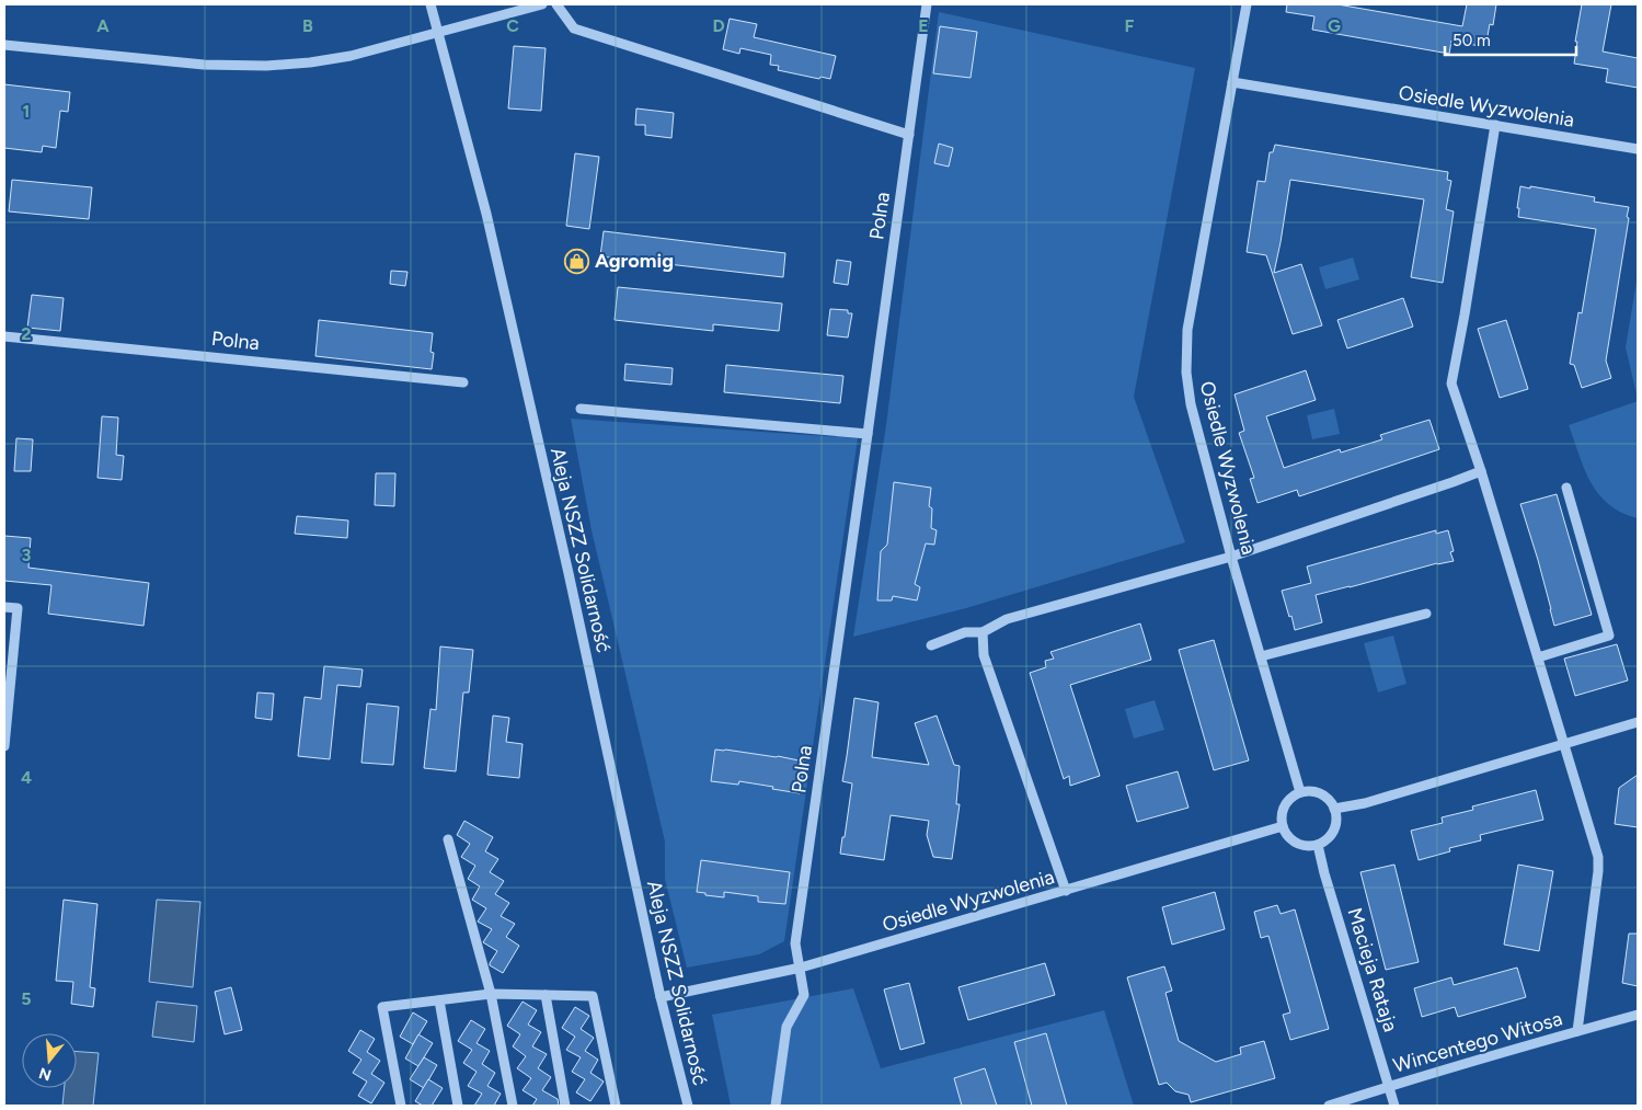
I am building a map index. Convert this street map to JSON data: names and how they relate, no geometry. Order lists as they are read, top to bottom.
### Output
{
  "streets": {
    "street": [
      "Osiedle Wyzwolenia",
      "Polna",
      "Aleja NSZZ Solidarność",
      "Macieja Rataja",
      "Wincentego Witosa"
    ]
  },
  "crossings": [
    ["Osiedle Wyzwolenia", "Polna"],
    ["Osiedle Wyzwolenia", "Aleja NSZZ Solidarność"],
    ["Osiedle Wyzwolenia", "Macieja Rataja"],
    ["Macieja Rataja", "Wincentego Witosa"]
  ],
  "places": {
    "shop": ["Agromig"]
  },
  "scale_bar": "50 m",
  "north": "bottom",
  "grid": {
    "columns": [
      "A",
      "B",
      "C",
      "D",
      "E",
      "F",
      "G"
    ],
    "rows": [
      "1",
      "2",
      "3",
      "4",
      "5"
    ]
  }
}
